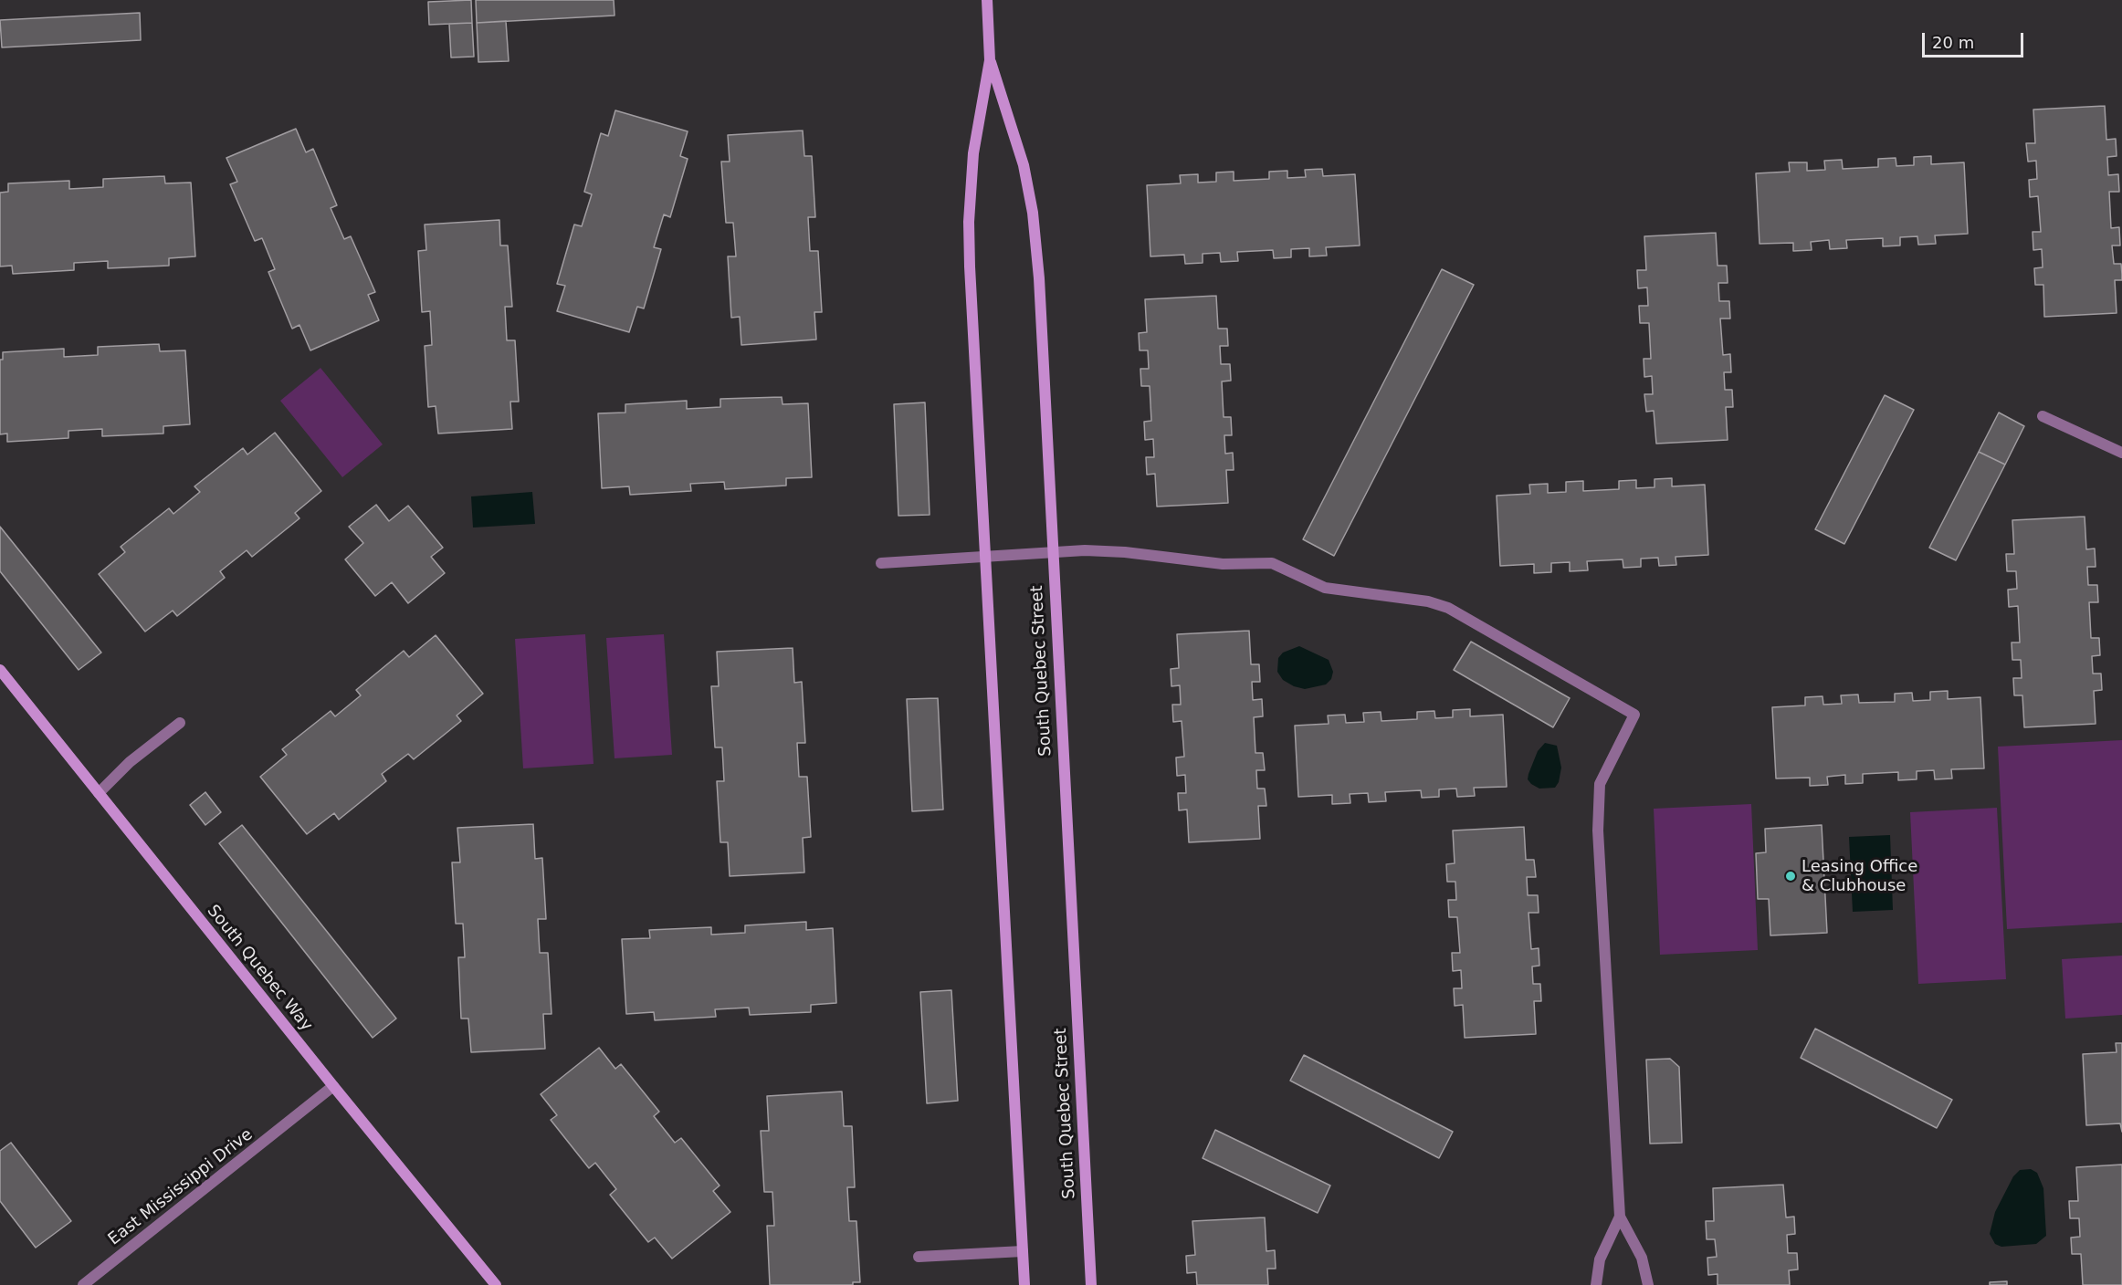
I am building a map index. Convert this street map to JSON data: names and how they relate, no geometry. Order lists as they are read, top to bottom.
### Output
{
  "streets": {
    "main road": ["South Quebec Street", "South Quebec Way"],
    "street": ["East Mississippi Drive"]
  },
  "crossings": [
    ["South Quebec Way", "East Mississippi Drive"]
  ],
  "places": ["Leasing Office & Clubhouse"],
  "scale_bar": "20 m"
}
